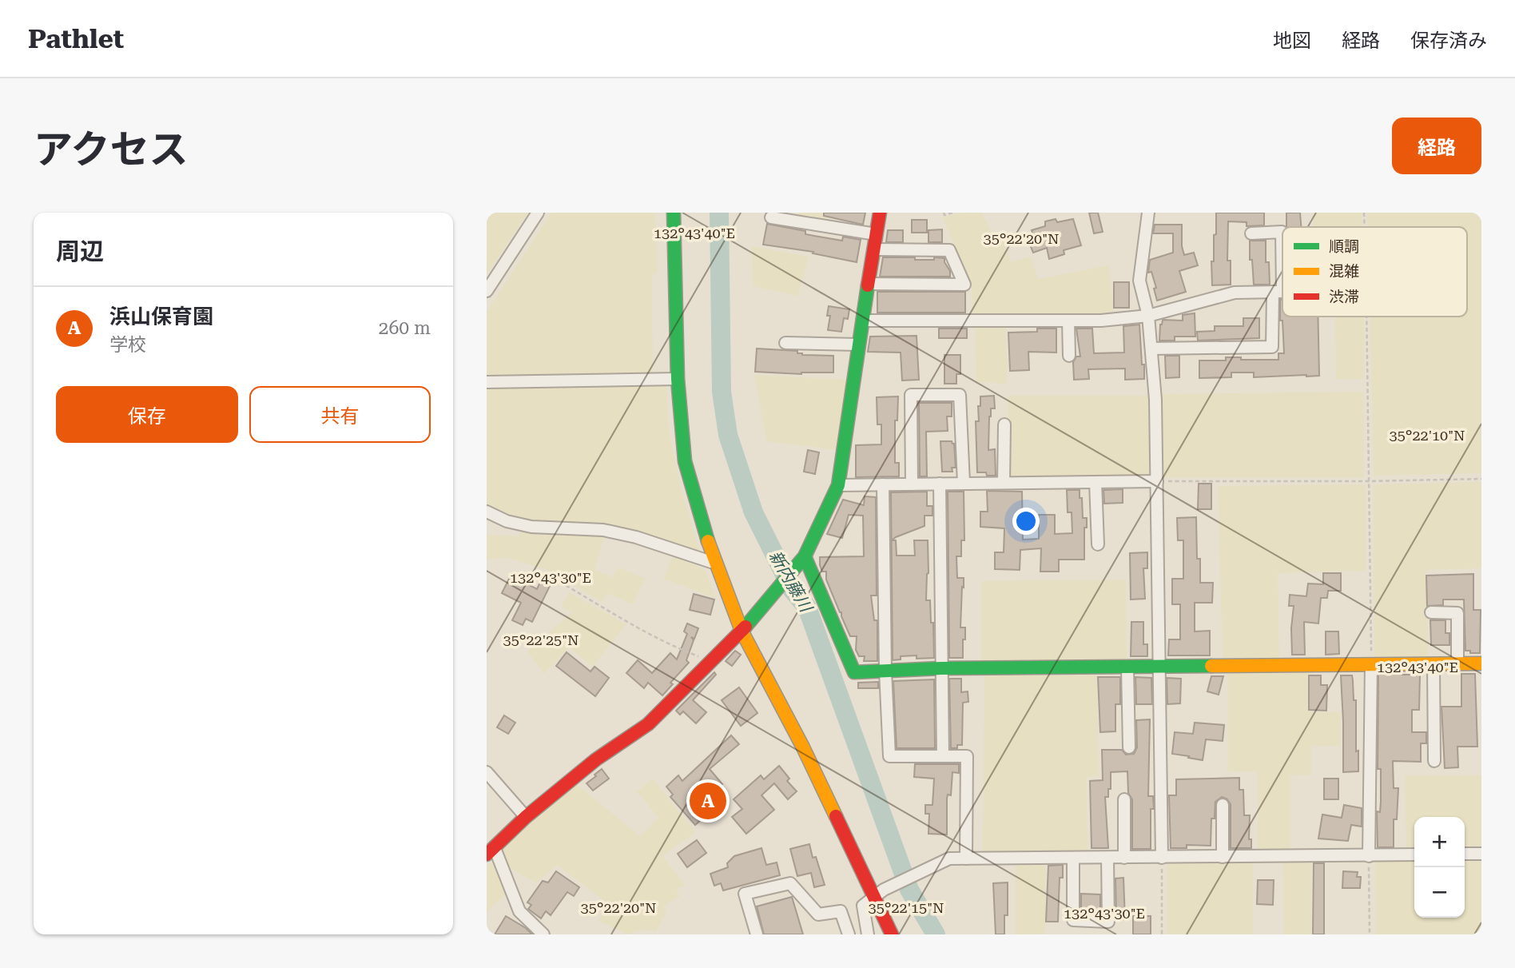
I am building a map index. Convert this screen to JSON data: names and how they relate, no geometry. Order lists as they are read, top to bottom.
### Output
{
  "water": ["新内藤川"],
  "legend": ["順調", "混雑", "渋滞"],
  "page": {
    "header": "Pathlet",
    "nav": ["地図", "経路", "保存済み"],
    "title": "アクセス",
    "buttons": [
      "経路",
      ["保存", "共有"]
    ],
    "heading": "周辺",
    "list": [
      {
        "mark": "A",
        "name": "浜山保育園",
        "note": "学校",
        "value": "260 m"
      }
    ],
    "pins": "A",
    "map_buttons": ["+", "−"]
  },
  "coordinates": [
    "132°43'40\"E",
    "35°22'20\"N",
    "35°22'10\"N",
    "132°43'30\"E",
    "35°22'25\"N",
    "35°22'15\"N"
  ]
}
